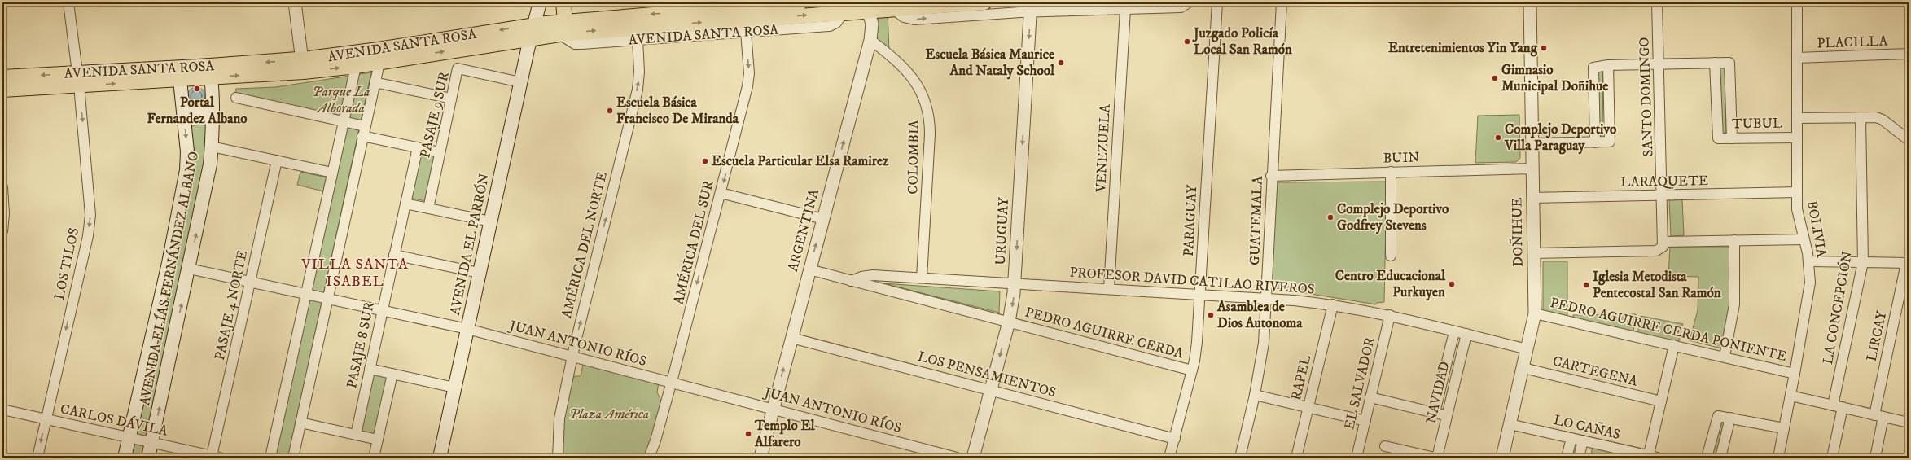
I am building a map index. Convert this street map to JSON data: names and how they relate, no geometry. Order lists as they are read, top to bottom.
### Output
{
  "streets": {
    "main road": ["AVENIDA SANTA ROSA", "AVENIDA EL PARRÓN", "AVENIDA ELÍAS FERNÁNDEZ ALBANO"],
    "street": [
      "PLACILLA",
      "SANTO DOMINGO",
      "PASAJE 9 SUR",
      "TUBUL",
      "VENEZUELA",
      "COLOMBIA",
      "BUIN",
      "LARAQUETE",
      "PARAGUAY",
      "GUATEMALA",
      "BOLIVIA",
      "ARGENTINA",
      "URUGUAY",
      "DOÑIHUE",
      "AMÉRICA DEL SUR",
      "AMÉRICA DEL NORTE",
      "LOS TILOS",
      "PROFESOR DAVID CATILAO RIVEROS",
      "PASAJE 4 NORTE",
      "LA CONCEPCIÓN",
      "PEDRO AGUIRRE CERDA PONIENTE",
      "PEDRO AGUIRRE CERDA",
      "LIRCAY",
      "JUAN ANTONIO RÍOS",
      "PASAJE 8 SUR",
      "CARTEGENA",
      "LOS PENSAMIENTOS",
      "RAPEL",
      "EL SALVADOR",
      "NAVIDAD",
      "CARLOS DÁVILA",
      "LO CAÑAS"
    ]
  },
  "crossings": [
    ["AVENIDA SANTA ROSA", "ARGENTINA"],
    ["AVENIDA SANTA ROSA", "AMÉRICA DEL SUR"],
    ["AVENIDA SANTA ROSA", "AVENIDA EL PARRÓN"],
    ["AVENIDA SANTA ROSA", "AMÉRICA DEL NORTE"],
    ["AVENIDA SANTA ROSA", "LOS TILOS"],
    ["AVENIDA SANTA ROSA", "AVENIDA ELÍAS FERNÁNDEZ ALBANO"],
    ["PLACILLA", "BOLIVIA"],
    ["SANTO DOMINGO", "LARAQUETE"],
    ["PASAJE 9 SUR", "AVENIDA EL PARRÓN"],
    ["TUBUL", "BOLIVIA"],
    ["VENEZUELA", "PROFESOR DAVID CATILAO RIVEROS"],
    ["COLOMBIA", "ARGENTINA"],
    ["COLOMBIA", "PROFESOR DAVID CATILAO RIVEROS"],
    ["BUIN", "GUATEMALA"],
    ["BUIN", "DOÑIHUE"],
    ["LARAQUETE", "BOLIVIA"],
    ["LARAQUETE", "DOÑIHUE"],
    ["PARAGUAY", "PROFESOR DAVID CATILAO RIVEROS"],
    ["PARAGUAY", "PEDRO AGUIRRE CERDA"],
    ["PARAGUAY", "LOS PENSAMIENTOS"],
    ["GUATEMALA", "PROFESOR DAVID CATILAO RIVEROS"],
    ["BOLIVIA", "PEDRO AGUIRRE CERDA PONIENTE"],
    ["ARGENTINA", "JUAN ANTONIO RÍOS"],
    ["ARGENTINA", "LOS PENSAMIENTOS"],
    ["URUGUAY", "PROFESOR DAVID CATILAO RIVEROS"],
    ["URUGUAY", "PEDRO AGUIRRE CERDA"],
    ["URUGUAY", "LOS PENSAMIENTOS"],
    ["DOÑIHUE", "PROFESOR DAVID CATILAO RIVEROS"],
    ["DOÑIHUE", "PEDRO AGUIRRE CERDA PONIENTE"],
    ["DOÑIHUE", "CARTEGENA"],
    ["DOÑIHUE", "LO CAÑAS"],
    ["AMÉRICA DEL SUR", "JUAN ANTONIO RÍOS"],
    ["AVENIDA EL PARRÓN", "JUAN ANTONIO RÍOS"],
    ["AMÉRICA DEL NORTE", "JUAN ANTONIO RÍOS"],
    ["LOS TILOS", "CARLOS DÁVILA"],
    ["AVENIDA ELÍAS FERNÁNDEZ ALBANO", "JUAN ANTONIO RÍOS"],
    ["AVENIDA ELÍAS FERNÁNDEZ ALBANO", "CARLOS DÁVILA"],
    ["PROFESOR DAVID CATILAO RIVEROS", "RAPEL"],
    ["PROFESOR DAVID CATILAO RIVEROS", "EL SALVADOR"],
    ["PROFESOR DAVID CATILAO RIVEROS", "NAVIDAD"],
    ["PASAJE 4 NORTE", "JUAN ANTONIO RÍOS"],
    ["PASAJE 4 NORTE", "CARLOS DÁVILA"],
    ["JUAN ANTONIO RÍOS", "PASAJE 8 SUR"]
  ],
  "one_way": [
    "ARGENTINA",
    "URUGUAY",
    "AMÉRICA DEL SUR",
    "AMÉRICA DEL NORTE",
    "LOS TILOS"
  ],
  "districts": ["VILLA SANTA ISABEL"],
  "parks": ["Parque La Alborada", "Plaza América"],
  "places": [
    "Juzgado Policía Local San Ramón",
    "Entretenimientos Yin Yang",
    "Escuela Básica Maurice And Nataly School",
    "Gimnasio Municipal Doñihue",
    "Portal Fernandez Albano",
    "Escuela Básica Francisco De Miranda",
    "Complejo Deportivo Villa Paraguay",
    "Escuela Particular Elsa Ramirez",
    "Complejo Deportivo Godfrey Stevens",
    "Centro Educacional Purkuyen",
    "Iglesia Metodista Pentecostal San Ramón",
    "Asamblea de Dios Autonoma",
    "Templo El Alfarero"
  ]
}
